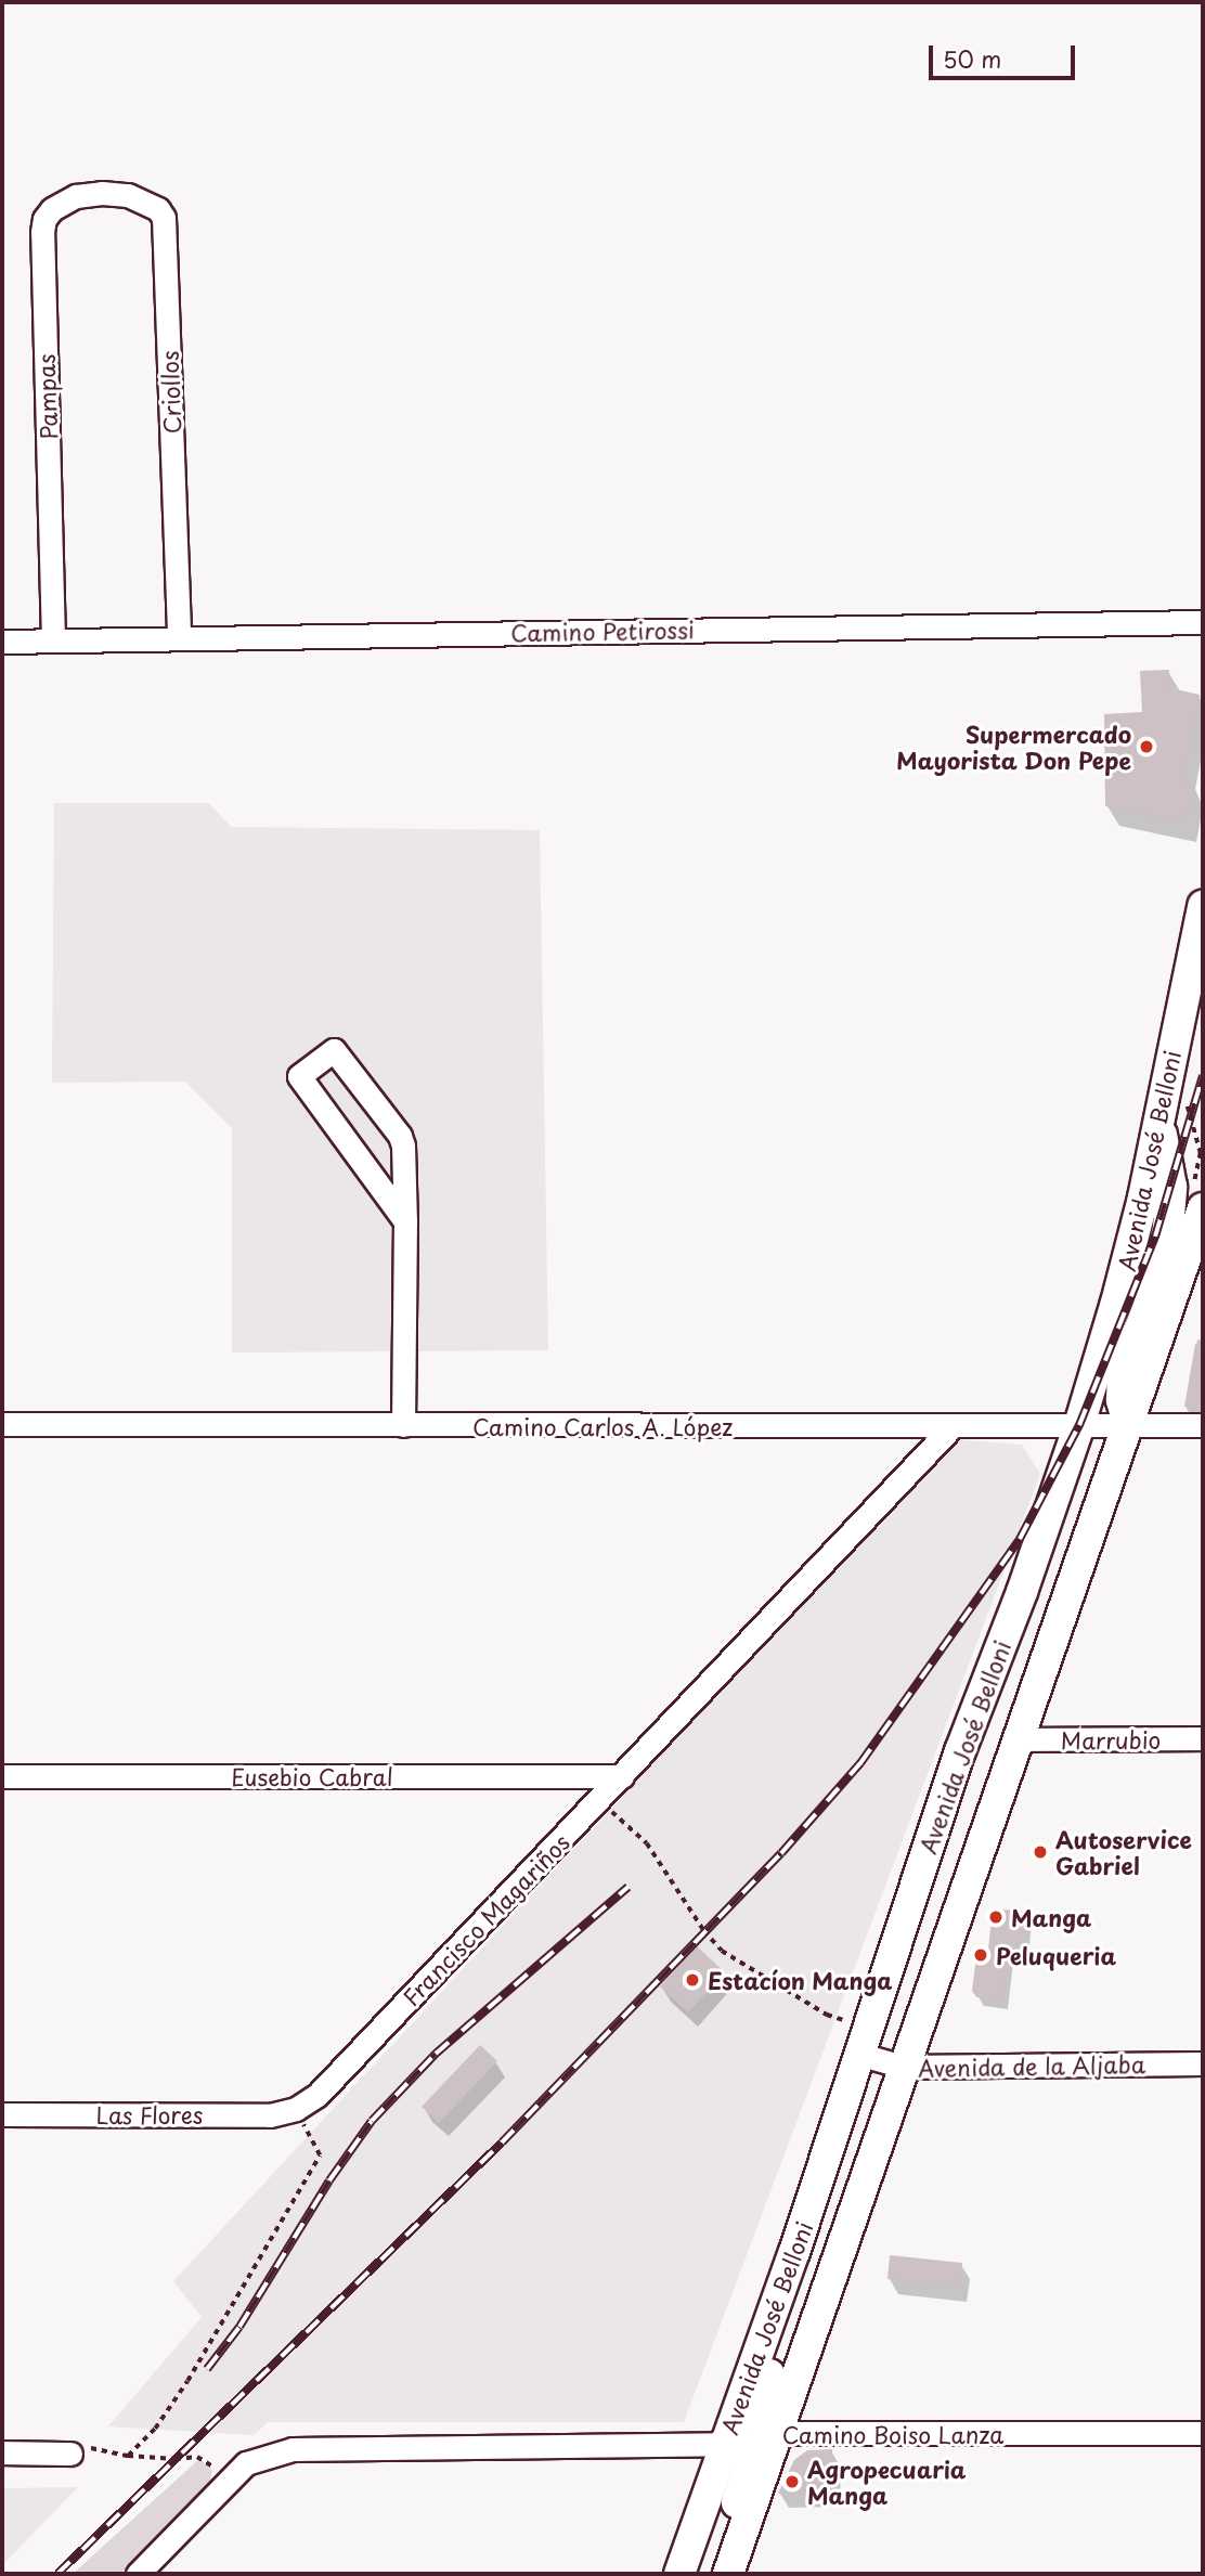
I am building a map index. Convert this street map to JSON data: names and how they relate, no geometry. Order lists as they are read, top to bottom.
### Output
{
  "streets": {
    "main road": ["Avenida José Belloni"],
    "street": [
      "Criollos",
      "Pampas",
      "Camino Petirossi",
      "Camino Carlos A. López",
      "Marrubio",
      "Eusebio Cabral",
      "Francisco Magariños",
      "Avenida de la Aljaba",
      "Las Flores",
      "Camino Boiso Lanza"
    ]
  },
  "crossings": [
    ["Criollos", "Pampas"],
    ["Criollos", "Camino Petirossi"],
    ["Pampas", "Camino Petirossi"],
    ["Avenida José Belloni", "Camino Carlos A. López"],
    ["Avenida José Belloni", "Marrubio"],
    ["Avenida José Belloni", "Avenida de la Aljaba"],
    ["Avenida José Belloni", "Camino Boiso Lanza"],
    ["Camino Carlos A. López", "Francisco Magariños"],
    ["Eusebio Cabral", "Francisco Magariños"],
    ["Francisco Magariños", "Las Flores"]
  ],
  "places": [
    "Supermercado Mayorista Don Pepe",
    "Autoservice Gabriel",
    "Manga",
    "Peluqueria",
    "Estacíon Manga",
    "Agropecuaria Manga"
  ],
  "scale_bar": "50 m"
}
